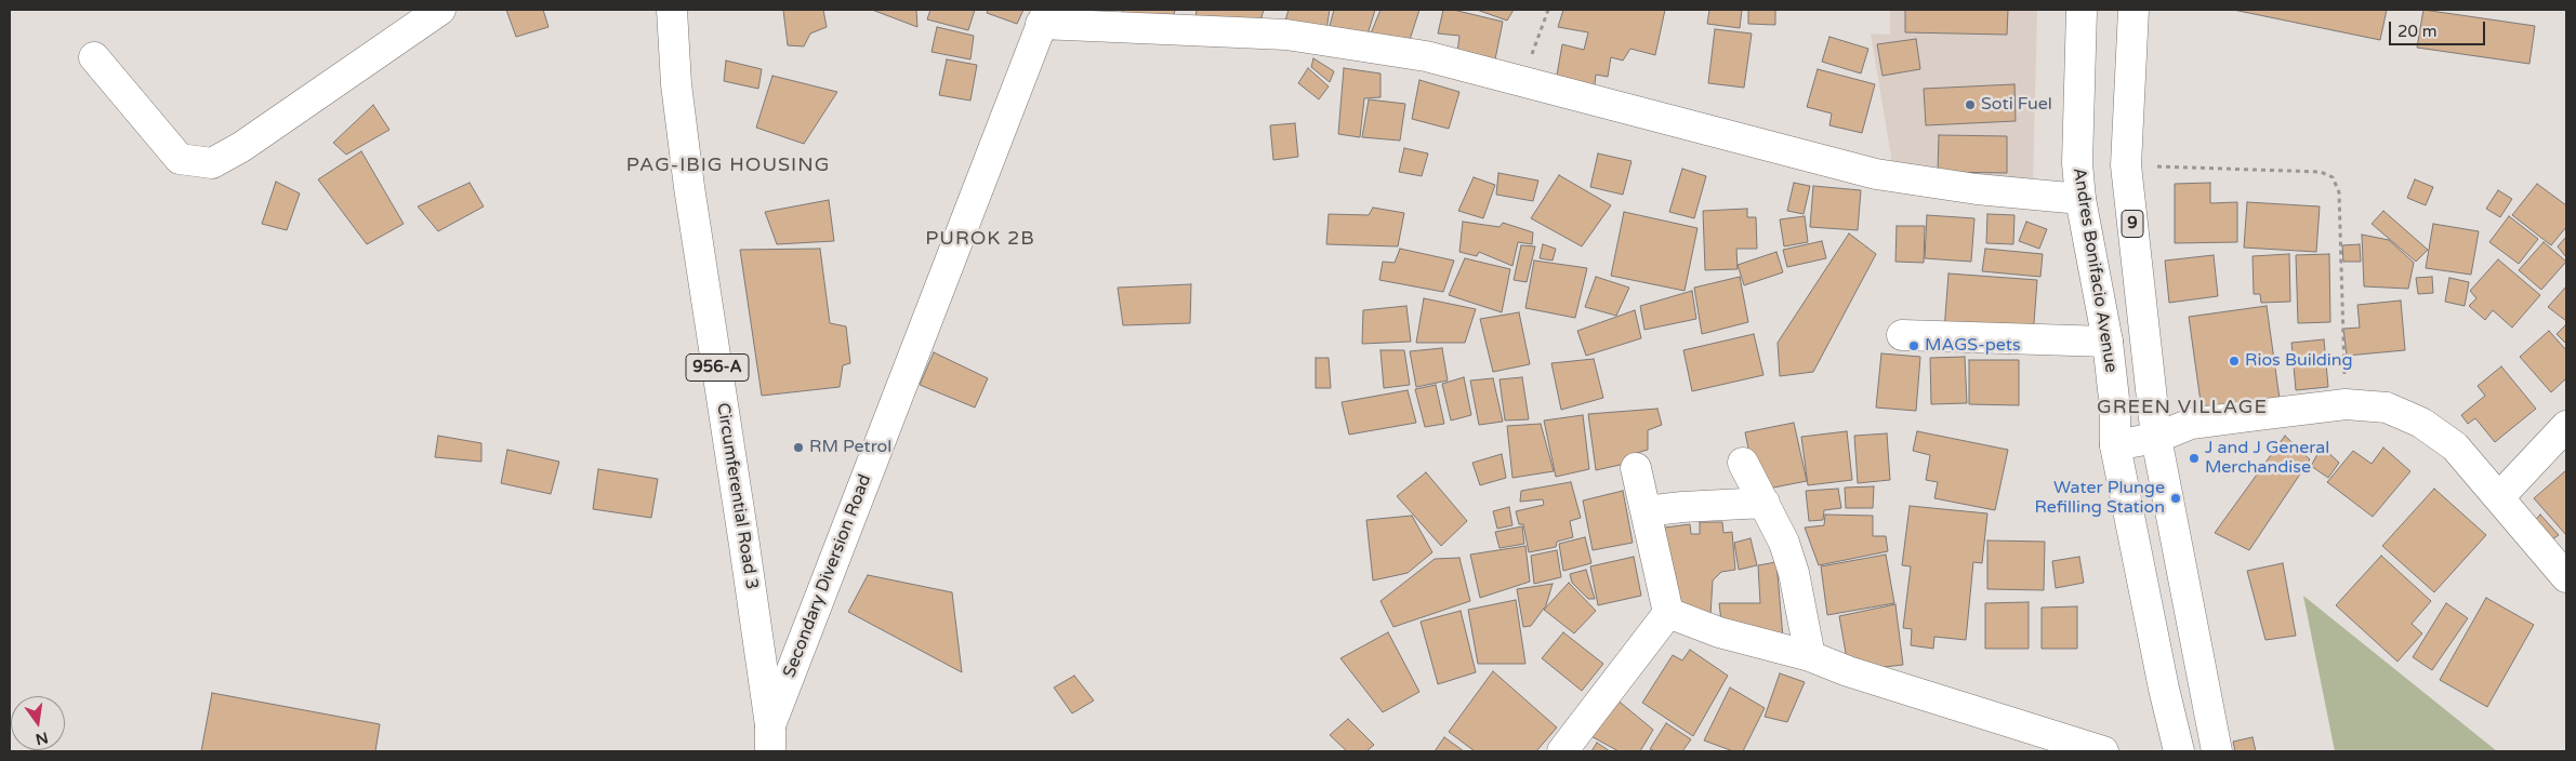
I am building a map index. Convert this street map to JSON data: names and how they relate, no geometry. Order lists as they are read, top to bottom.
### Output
{
  "streets": {
    "main road": [
      "9",
      "Andres Bonifacio Avenue",
      "956-A",
      "Circumferential Road 3",
      "Secondary Diversion Road"
    ]
  },
  "crossings": [
    ["Circumferential Road 3", "Secondary Diversion Road"]
  ],
  "districts": ["PAG-IBIG HOUSING", "PUROK 2B", "GREEN VILLAGE"],
  "places": [
    "Soti Fuel",
    "MAGS-pets",
    "Rios Building",
    "RM Petrol",
    "J and J General Merchandise",
    "Water Plunge Refilling Station"
  ],
  "scale_bar": "20 m",
  "north": "bottom"
}
